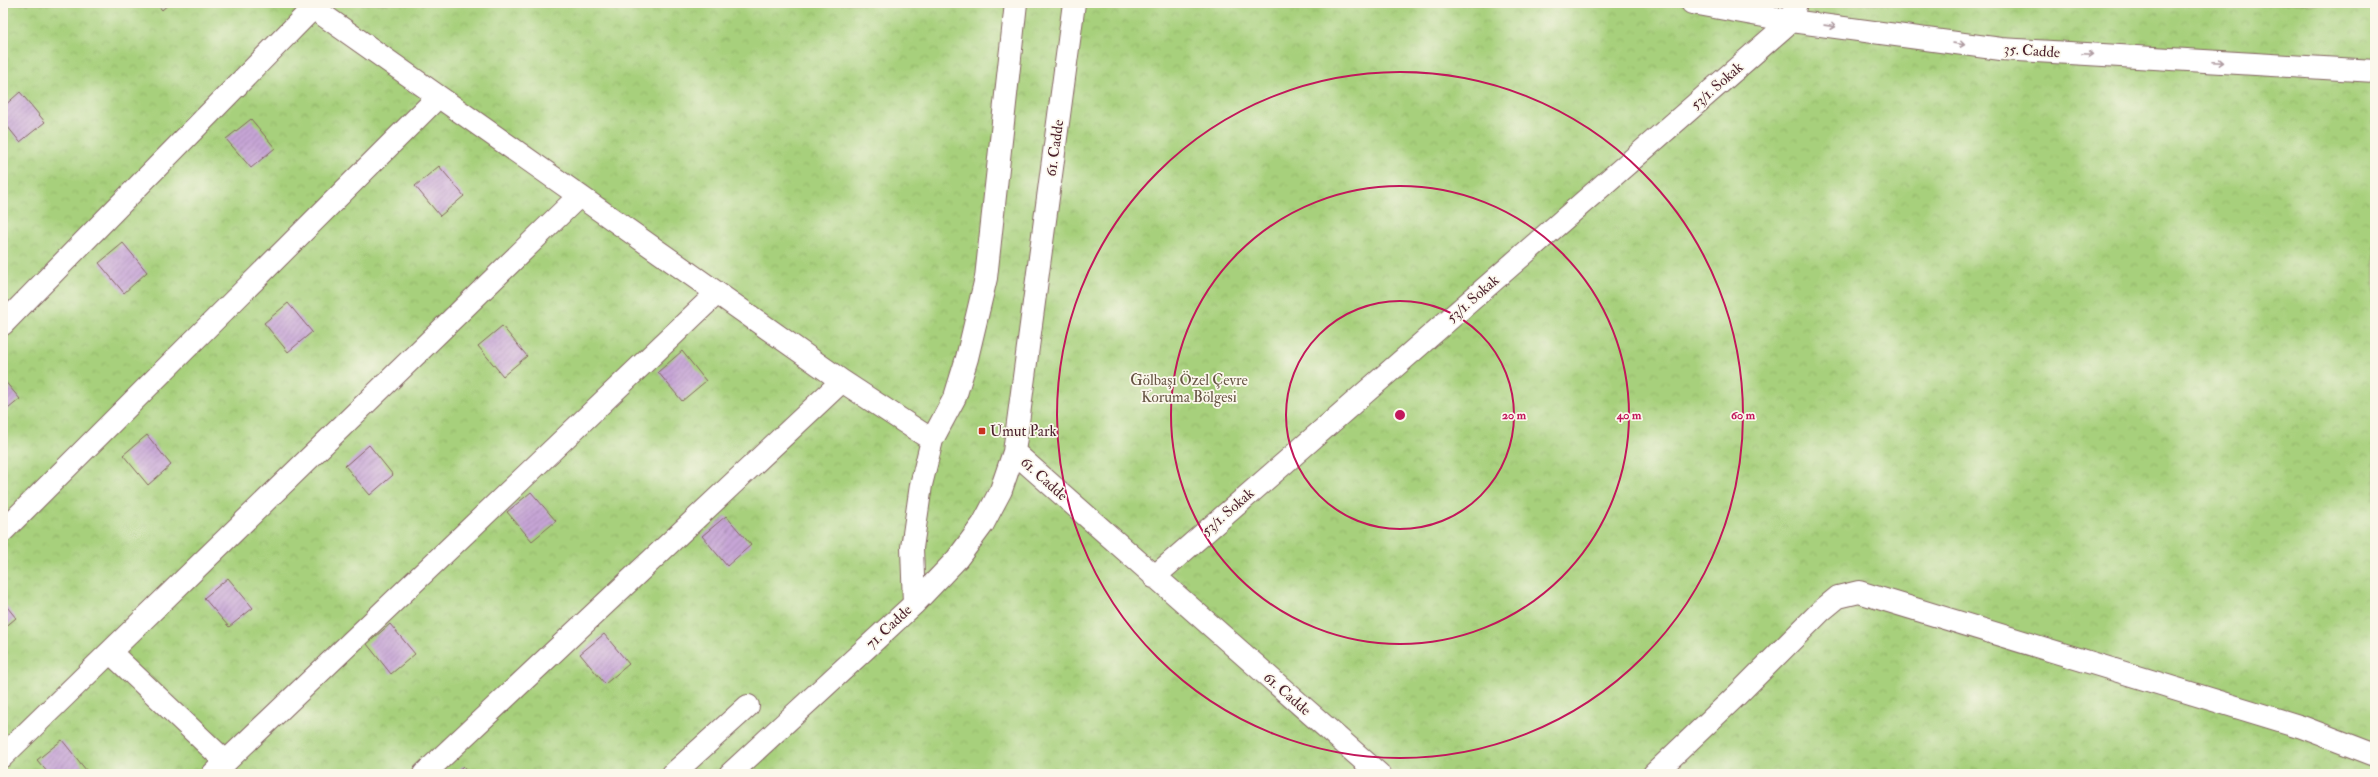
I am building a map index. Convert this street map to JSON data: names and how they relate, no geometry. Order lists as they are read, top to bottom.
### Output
{
  "streets": {
    "street": [
      "35. Cadde",
      "53/1. Sokak",
      "61. Cadde",
      "71. Cadde"
    ]
  },
  "crossings": [
    ["35. Cadde", "53/1. Sokak"],
    ["53/1. Sokak", "61. Cadde"],
    ["61. Cadde", "71. Cadde"]
  ],
  "one_way": ["35. Cadde"],
  "parks": ["Gölbaşı Özel Çevre Koruma Bölgesi"],
  "places": {
    "transit": ["Umut Park"]
  },
  "rings": ["20 m", "40 m", "60 m"]
}
